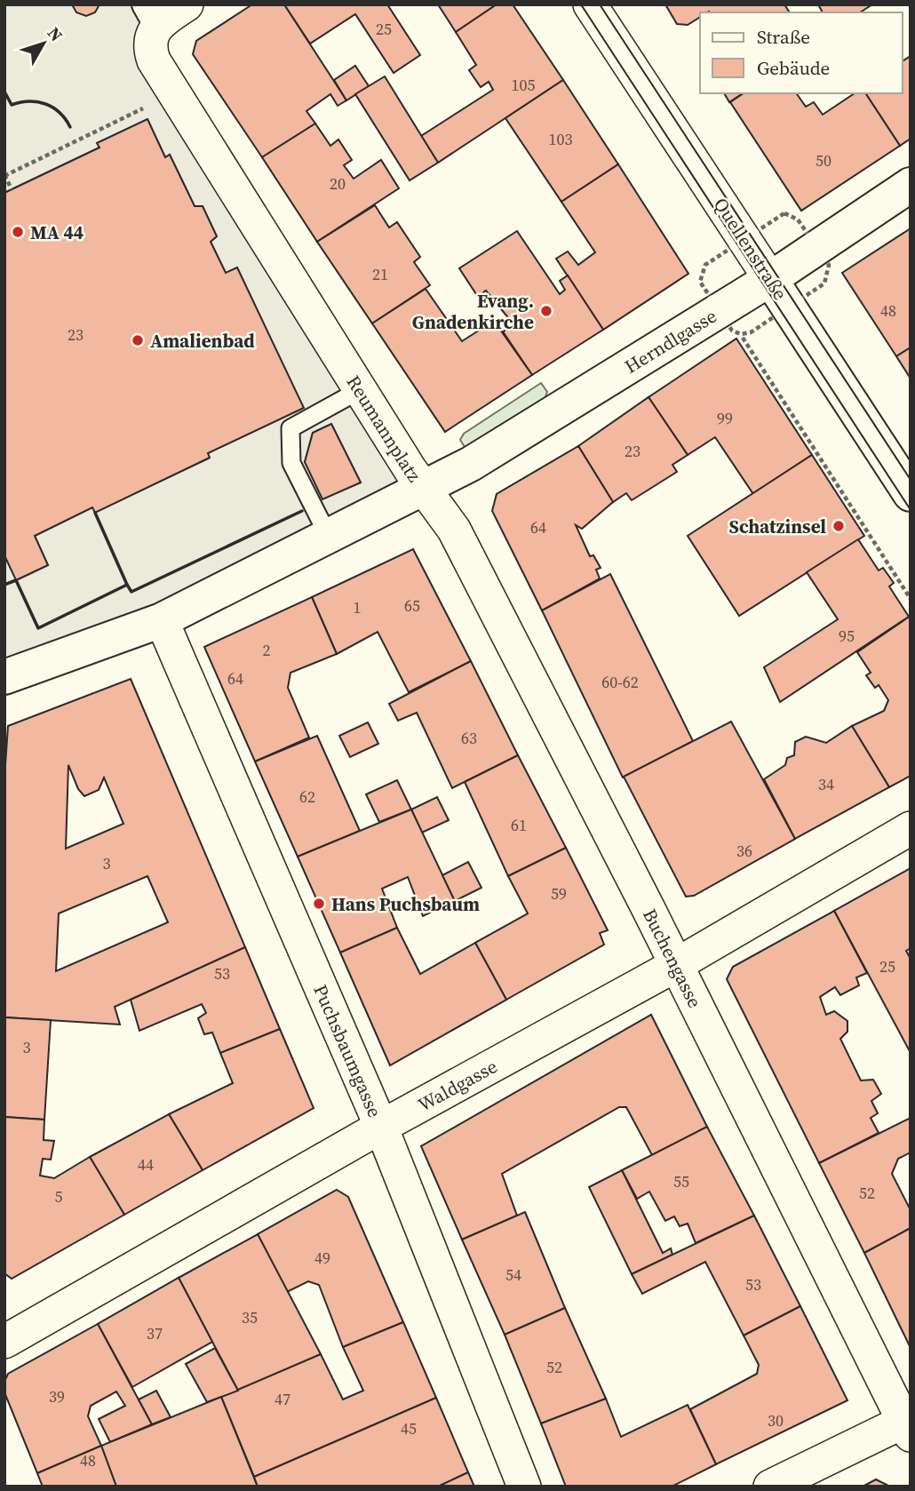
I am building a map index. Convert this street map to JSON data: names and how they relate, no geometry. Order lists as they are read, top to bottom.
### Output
{
  "streets": {
    "main road": ["Quellenstraße", "Herndlgasse", "Reumannplatz"],
    "street": ["Buchengasse", "Puchsbaumgasse", "Waldgasse"]
  },
  "crossings": [
    ["Quellenstraße", "Herndlgasse"],
    ["Herndlgasse", "Reumannplatz"],
    ["Herndlgasse", "Buchengasse"],
    ["Reumannplatz", "Buchengasse"],
    ["Reumannplatz", "Puchsbaumgasse"],
    ["Buchengasse", "Waldgasse"],
    ["Puchsbaumgasse", "Waldgasse"]
  ],
  "places": [
    "MA 44",
    "Evang. Gnadenkirche",
    "Amalienbad",
    "Schatzinsel",
    "Hans Puchsbaum"
  ],
  "house_numbers": [
    "25",
    "105",
    "103",
    "50",
    "20",
    "21",
    "48",
    "23",
    "99",
    "23",
    "64",
    "65",
    "1",
    "95",
    "2",
    "64",
    "60-62",
    "63",
    "34",
    "62",
    "61",
    "36",
    "3",
    "59",
    "25",
    "53",
    "3",
    "44",
    "55",
    "52",
    "5",
    "49",
    "54",
    "53",
    "35",
    "37",
    "52",
    "39",
    "47",
    "30",
    "45",
    "48"
  ],
  "legend": ["Straße", "Gebäude"],
  "north": "top right"
}
